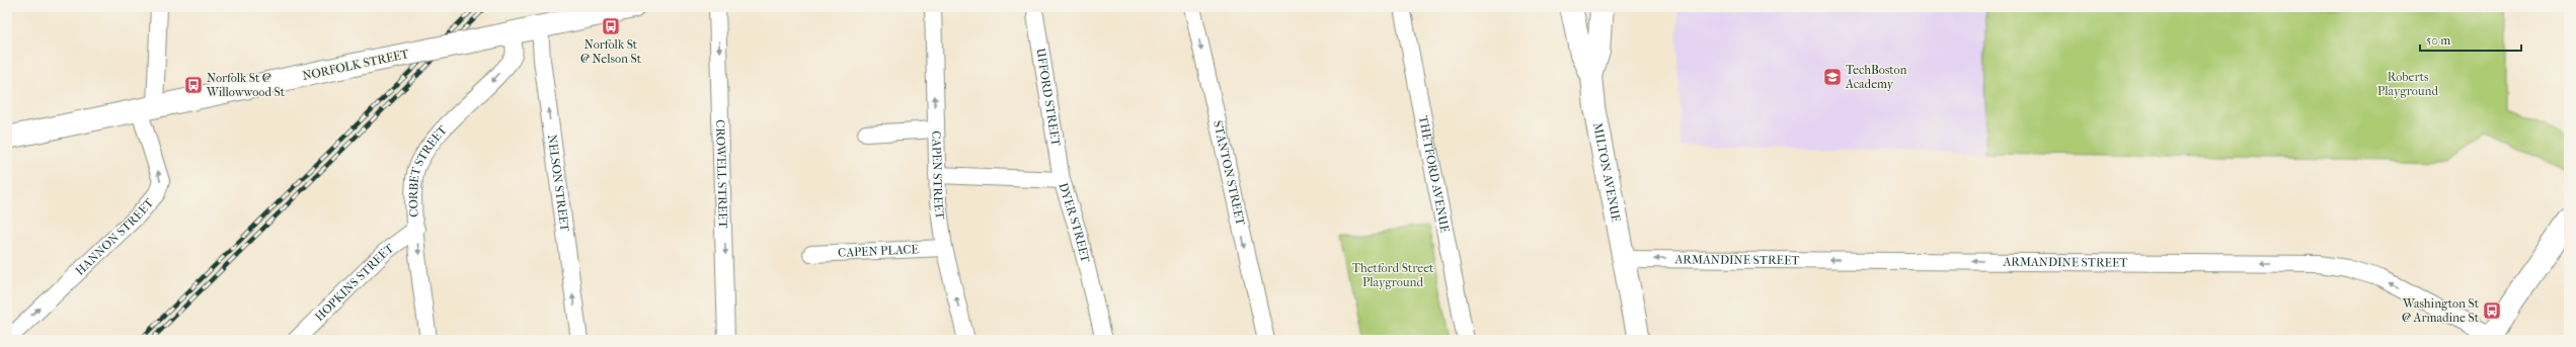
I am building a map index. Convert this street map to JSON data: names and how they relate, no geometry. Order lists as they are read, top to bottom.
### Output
{
  "streets": {
    "main road": ["NORFOLK STREET", "MILTON AVENUE"],
    "street": [
      "UFFORD STREET",
      "CORBET STREET",
      "CROWELL STREET",
      "STANTON STREET",
      "THETFORD AVENUE",
      "CAPEN STREET",
      "NELSON STREET",
      "DYER STREET",
      "HANNON STREET",
      "CAPEN PLACE",
      "ARMANDINE STREET",
      "HOPKINS STREET"
    ]
  },
  "crossings": [
    ["NORFOLK STREET", "NELSON STREET"],
    ["NORFOLK STREET", "HANNON STREET"],
    ["UFFORD STREET", "DYER STREET"],
    ["CORBET STREET", "HOPKINS STREET"],
    ["MILTON AVENUE", "ARMANDINE STREET"],
    ["CAPEN STREET", "DYER STREET"],
    ["CAPEN STREET", "CAPEN PLACE"]
  ],
  "one_way": [
    "CORBET STREET",
    "CROWELL STREET",
    "STANTON STREET",
    "CAPEN STREET",
    "NELSON STREET",
    "HANNON STREET",
    "ARMANDINE STREET"
  ],
  "parks": ["Roberts Playground", "Thetford Street Playground"],
  "places": {
    "bus stop": ["Norfolk St @ Nelson St", "Norfolk St @ Willowwood St", "Washington St @ Armadine St"],
    "school or university": ["TechBoston Academy"]
  },
  "scale_bar": "50 m"
}
